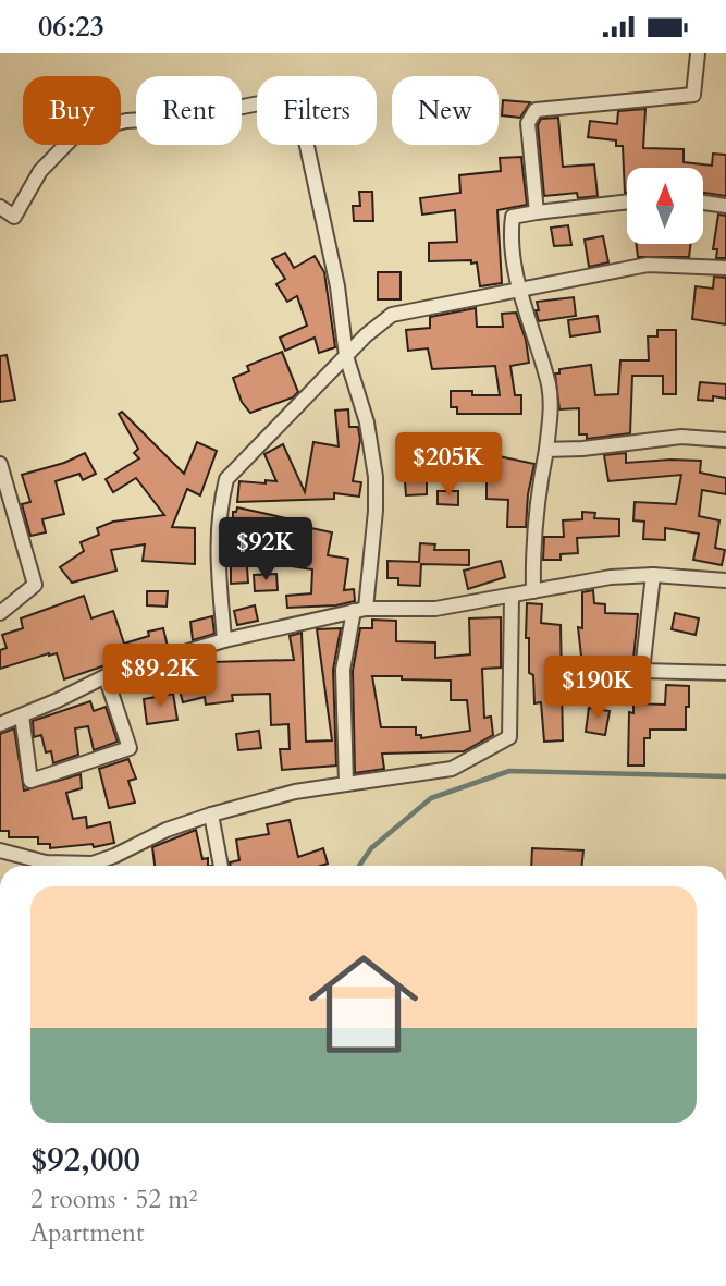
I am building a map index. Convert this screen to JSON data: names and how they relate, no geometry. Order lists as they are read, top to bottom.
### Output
{
  "north": "top",
  "page": {
    "status": "06:23",
    "chip": [
      "Buy",
      "Rent",
      "Filters",
      "New"
    ],
    "price": [
      "$205K",
      "$92K",
      "$89.2K",
      "$190K"
    ],
    "list": [
      {
        "name": "$92,000",
        "note": "2 rooms · 52 m² · Apartment"
      }
    ]
  }
}
